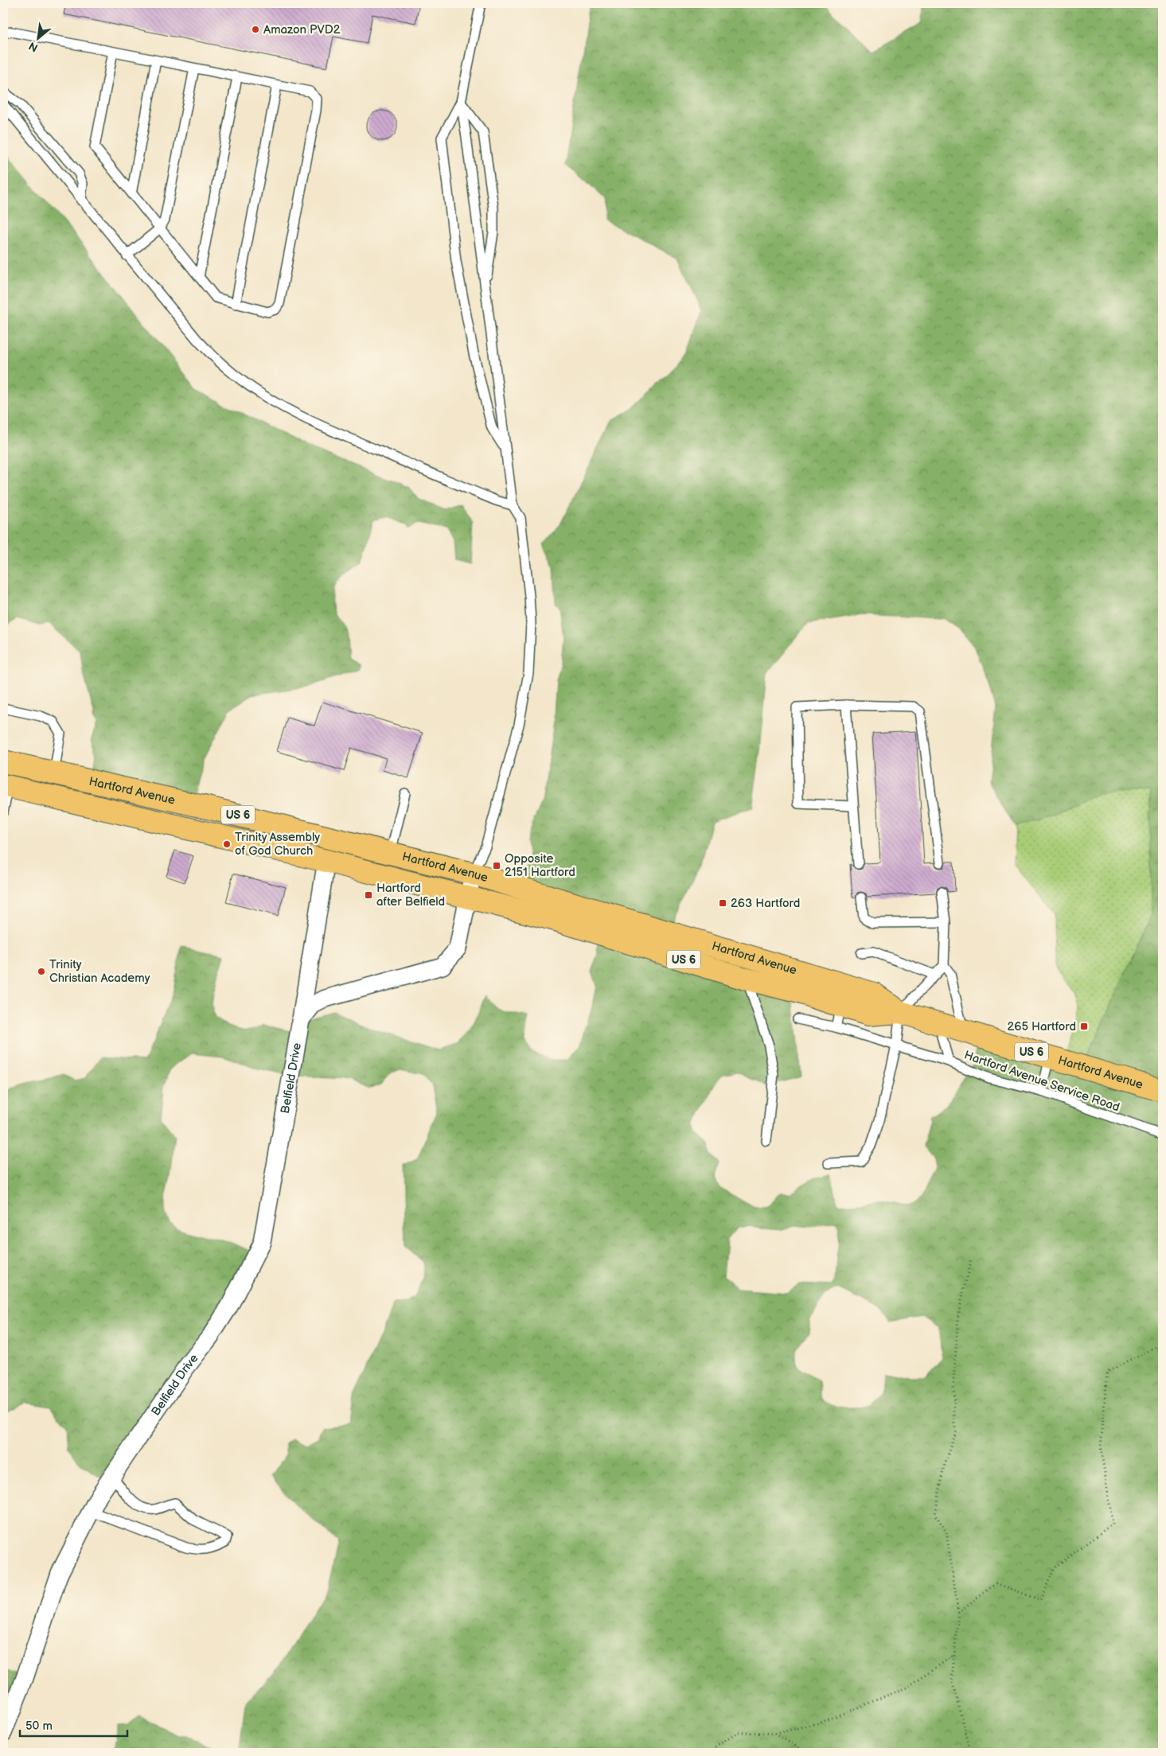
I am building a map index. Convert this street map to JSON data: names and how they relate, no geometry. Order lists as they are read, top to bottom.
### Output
{
  "streets": {
    "highway": ["Hartford Avenue", "US 6"],
    "street": ["Belfield Drive"],
    "lane": ["Hartford Avenue Service Road"]
  },
  "crossings": [
    ["Hartford Avenue", "Belfield Drive"],
    ["Hartford Avenue", "Hartford Avenue Service Road"]
  ],
  "places": {
    "other": ["Amazon PVD2", "Trinity Assembly of God Church", "Trinity Christian Academy"],
    "transit": [
      "Opposite 2151 Hartford",
      "Hartford after Belfield",
      "263 Hartford",
      "265 Hartford"
    ]
  },
  "scale_bar": "50 m",
  "north": "bottom left"
}
